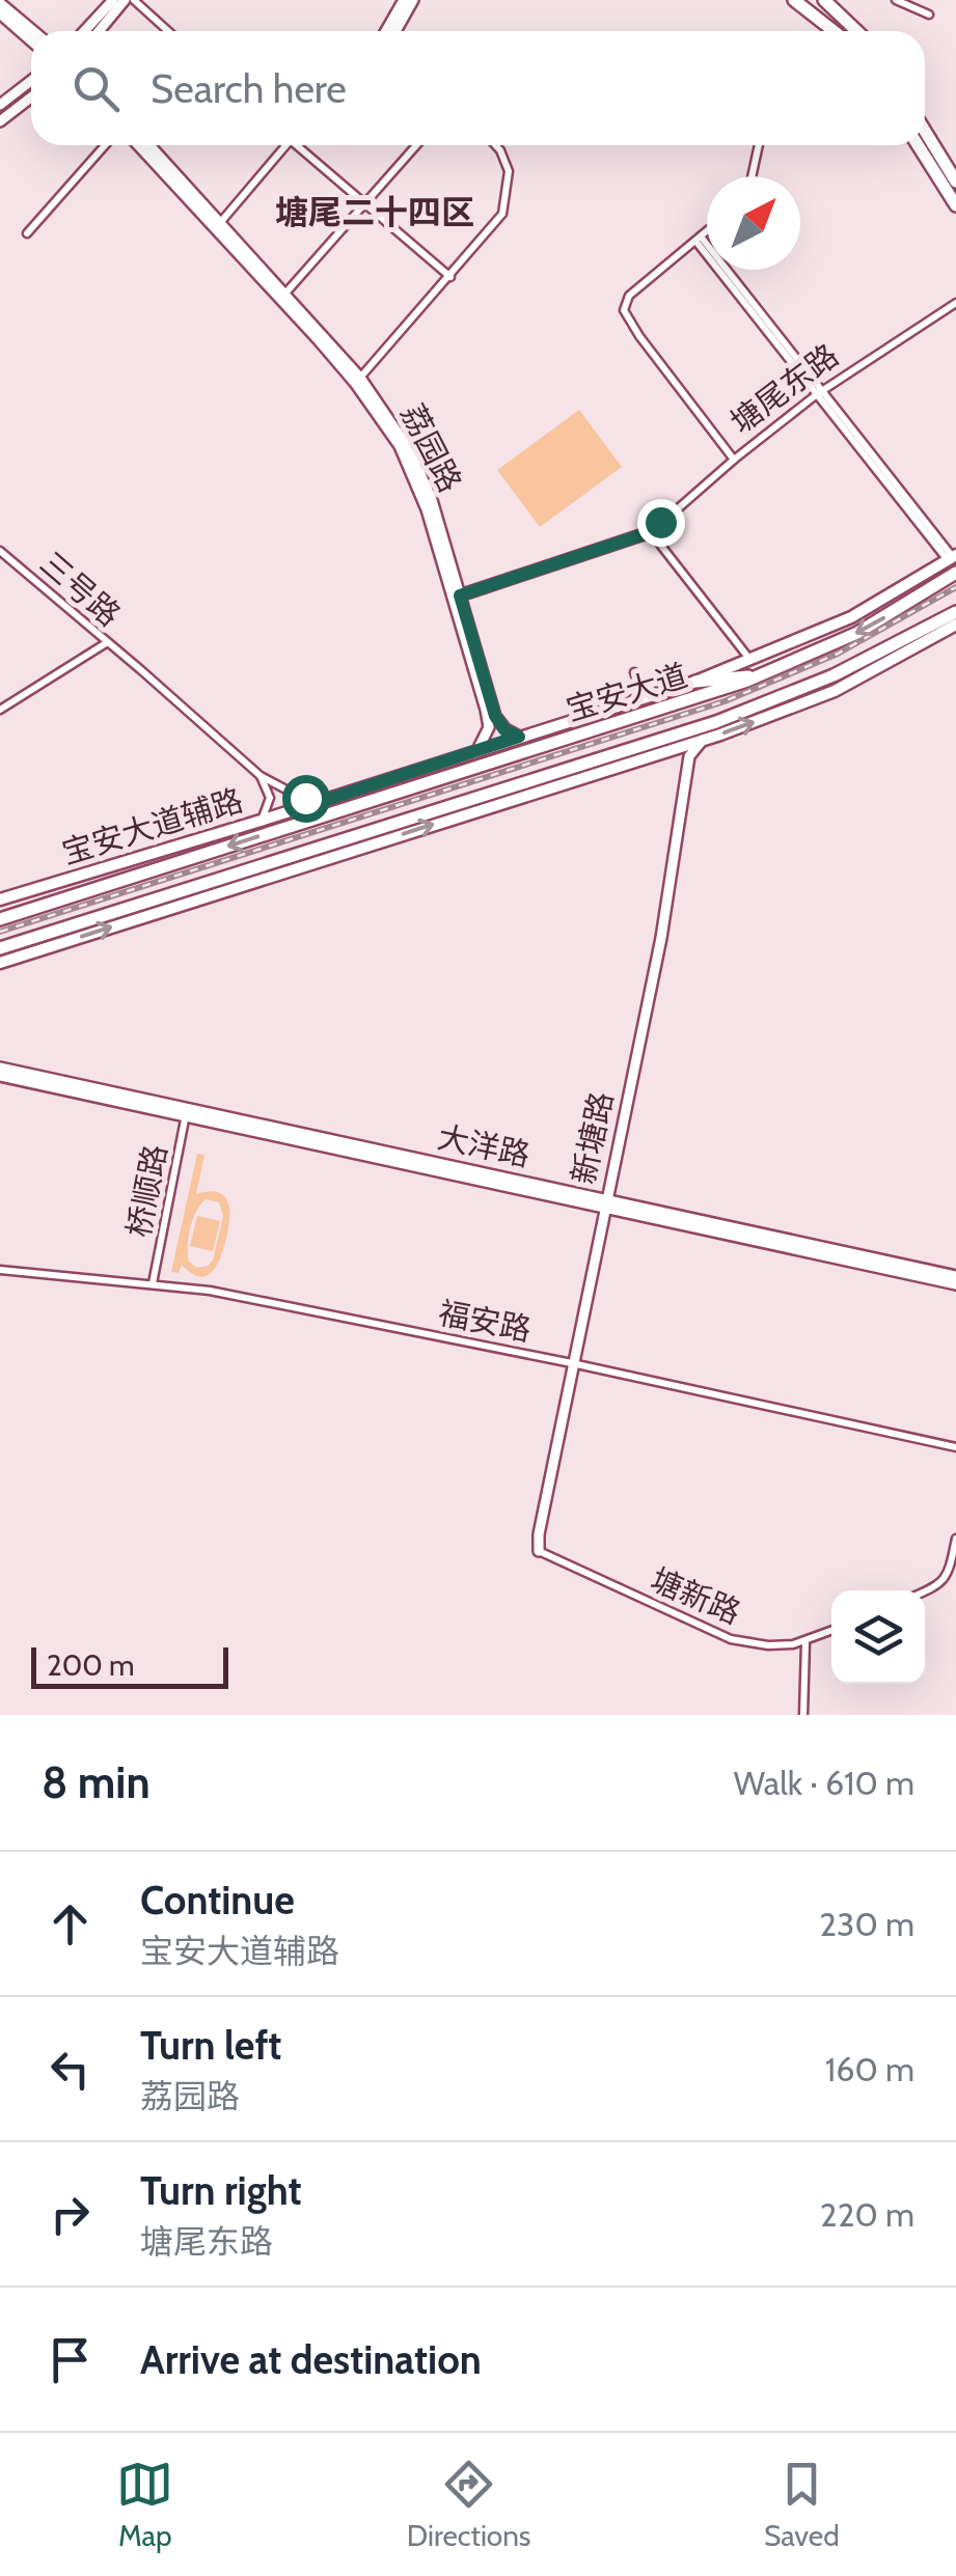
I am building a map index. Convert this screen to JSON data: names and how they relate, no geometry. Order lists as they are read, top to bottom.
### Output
{
  "streets": {
    "main road": ["宝安大道", "宝安大道辅路"],
    "street": [
      "塘尾东路",
      "荔园路",
      "三号路",
      "新塘路",
      "大洋路",
      "桥顺路",
      "福安路",
      "塘新路"
    ]
  },
  "crossings": [
    ["塘尾东路", "荔园路"],
    ["荔园路", "宝安大道辅路"],
    ["三号路", "宝安大道辅路"],
    ["新塘路", "大洋路"],
    ["新塘路", "福安路"],
    ["新塘路", "塘新路"],
    ["大洋路", "桥顺路"],
    ["桥顺路", "福安路"]
  ],
  "districts": ["塘尾二十四区"],
  "scale_bar": "200 m",
  "north": "top right",
  "page": {
    "search": "Search here",
    "scale": "200 m",
    "heading": ["8 min", "Walk · 610 m"],
    "list": [
      ["Continue", "宝安大道辅路", "230 m"],
      ["Turn left", "荔园路", "160 m"],
      ["Turn right", "塘尾东路", "220 m"],
      "Arrive at destination"
    ],
    "nav": ["Map", "Directions", "Saved"]
  }
}
